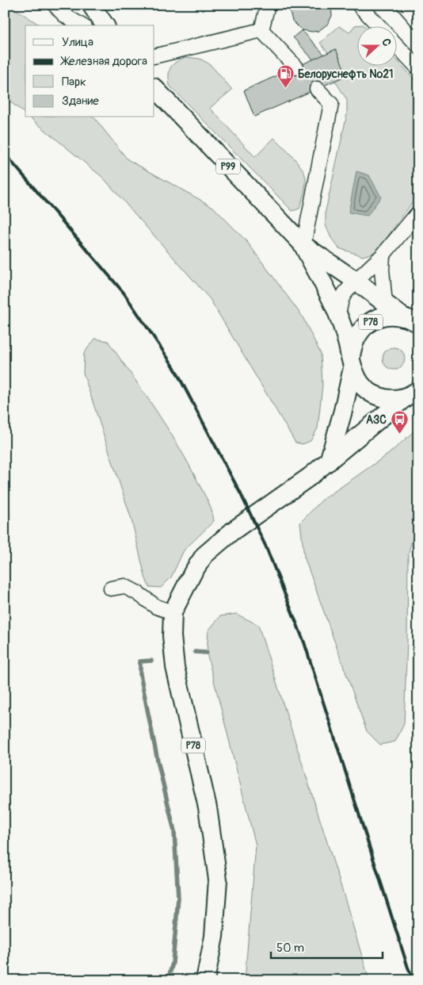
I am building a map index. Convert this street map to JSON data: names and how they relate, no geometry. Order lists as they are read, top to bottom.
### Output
{
  "streets": {
    "main road": ["Р99", "Р78"]
  },
  "crossings": [
    ["Р99", "Р78"]
  ],
  "places": {
    "fuel station": ["Белоруснефть №21"],
    "bus stop": ["АЗС"]
  },
  "legend": [
    "Улица",
    "Железная дорога",
    "Парк",
    "Здание"
  ],
  "scale_bar": "50 m",
  "north": "right"
}
